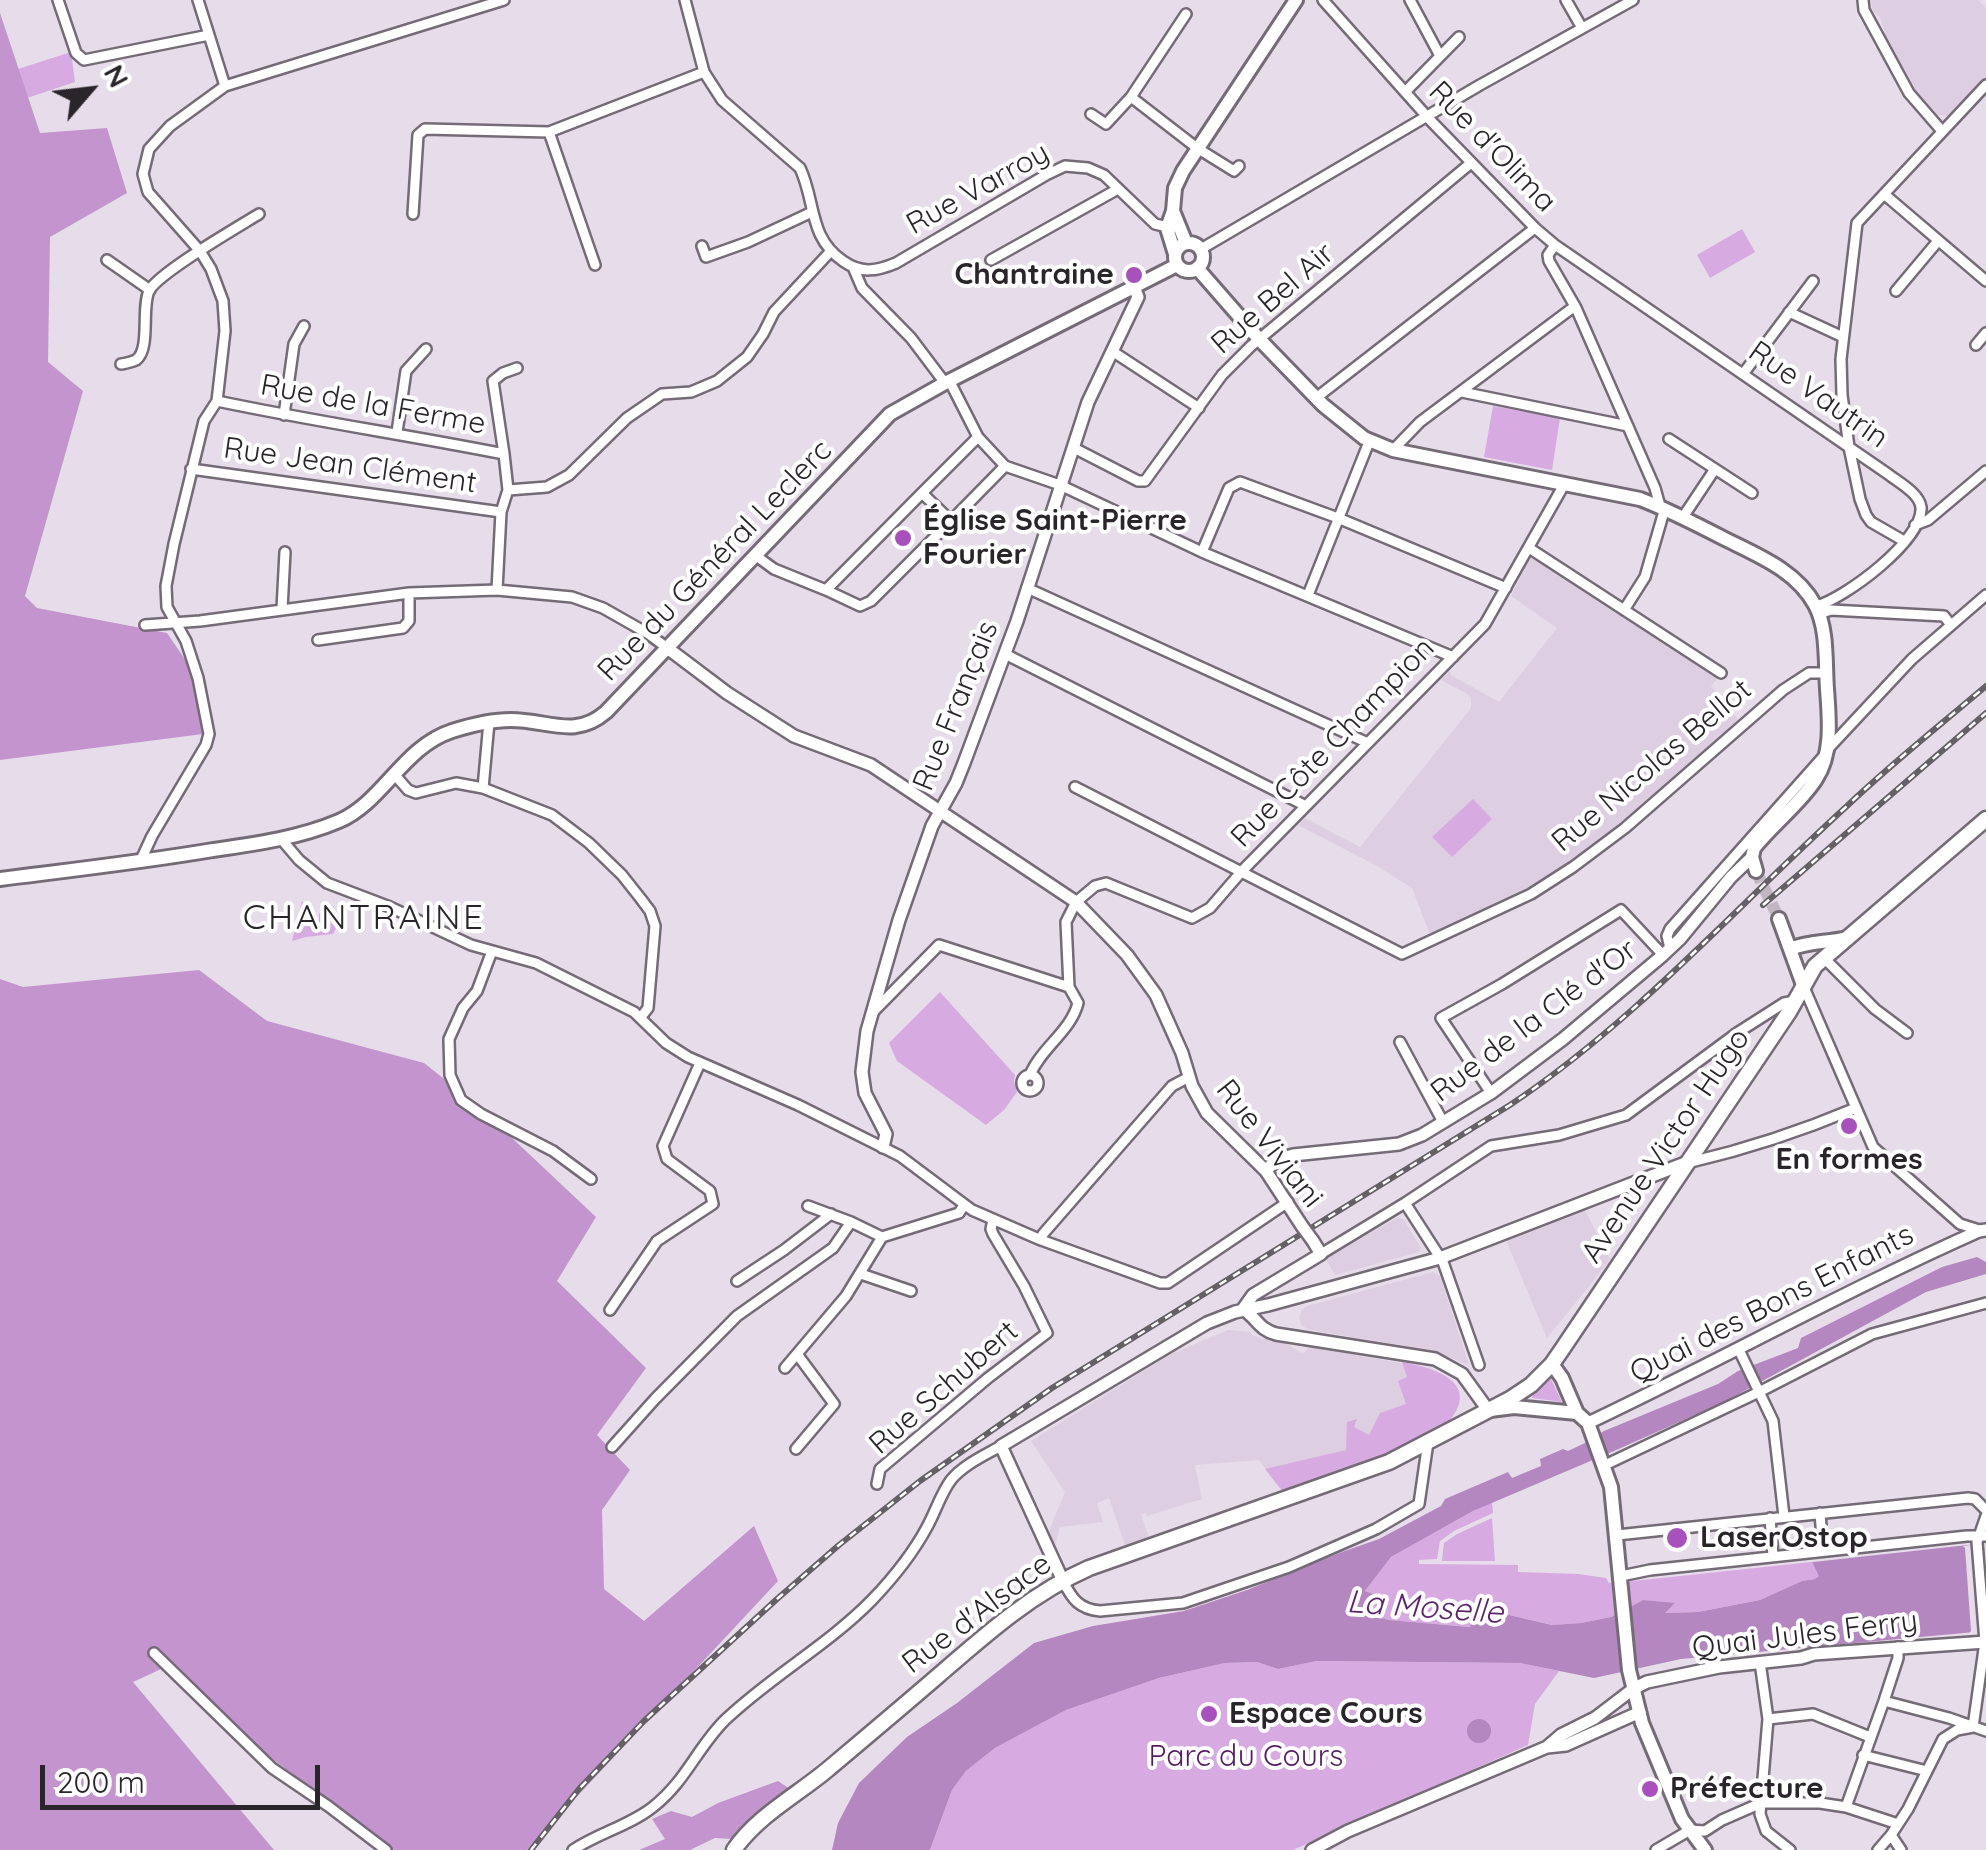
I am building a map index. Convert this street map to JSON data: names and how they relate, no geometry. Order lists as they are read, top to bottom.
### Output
{
  "streets": {
    "main road": ["Rue du Général Leclerc", "Avenue Victor Hugo", "Rue d'Alsace"],
    "street": [
      "Rue d'Olima",
      "Rue Varroy",
      "Rue Bel Air",
      "Rue Vautrin",
      "Rue de la Ferme",
      "Rue Jean Clément",
      "Rue Français",
      "Rue Côte Champion",
      "Rue Nicolas Bellot",
      "Rue de la Clé d'Or",
      "Rue Viviani",
      "Quai des Bons Enfants",
      "Rue Schubert",
      "Quai Jules Ferry"
    ]
  },
  "crossings": [
    ["Rue d'Olima", "Rue Bel Air"],
    ["Rue d'Olima", "Rue Vautrin"],
    ["Rue Bel Air", "Rue Français"],
    ["Rue de la Ferme", "Rue Jean Clément"],
    ["Rue Jean Clément", "Rue du Général Leclerc"],
    ["Rue du Général Leclerc", "Rue Français"],
    ["Rue du Général Leclerc", "Rue Viviani"],
    ["Rue Français", "Rue Viviani"],
    ["Rue Côte Champion", "Rue Nicolas Bellot"],
    ["Rue Côte Champion", "Rue Viviani"],
    ["Rue de la Clé d'Or", "Rue Viviani"],
    ["Avenue Victor Hugo", "Rue d'Alsace"]
  ],
  "districts": ["CHANTRAINE"],
  "water": ["La Moselle"],
  "parks": ["Parc du Cours"],
  "places": [
    "Chantraine",
    "Église Saint-Pierre Fourier",
    "En formes",
    "LaserOstop",
    "Espace Cours",
    "Préfecture"
  ],
  "scale_bar": "200 m",
  "north": "top right"
}
